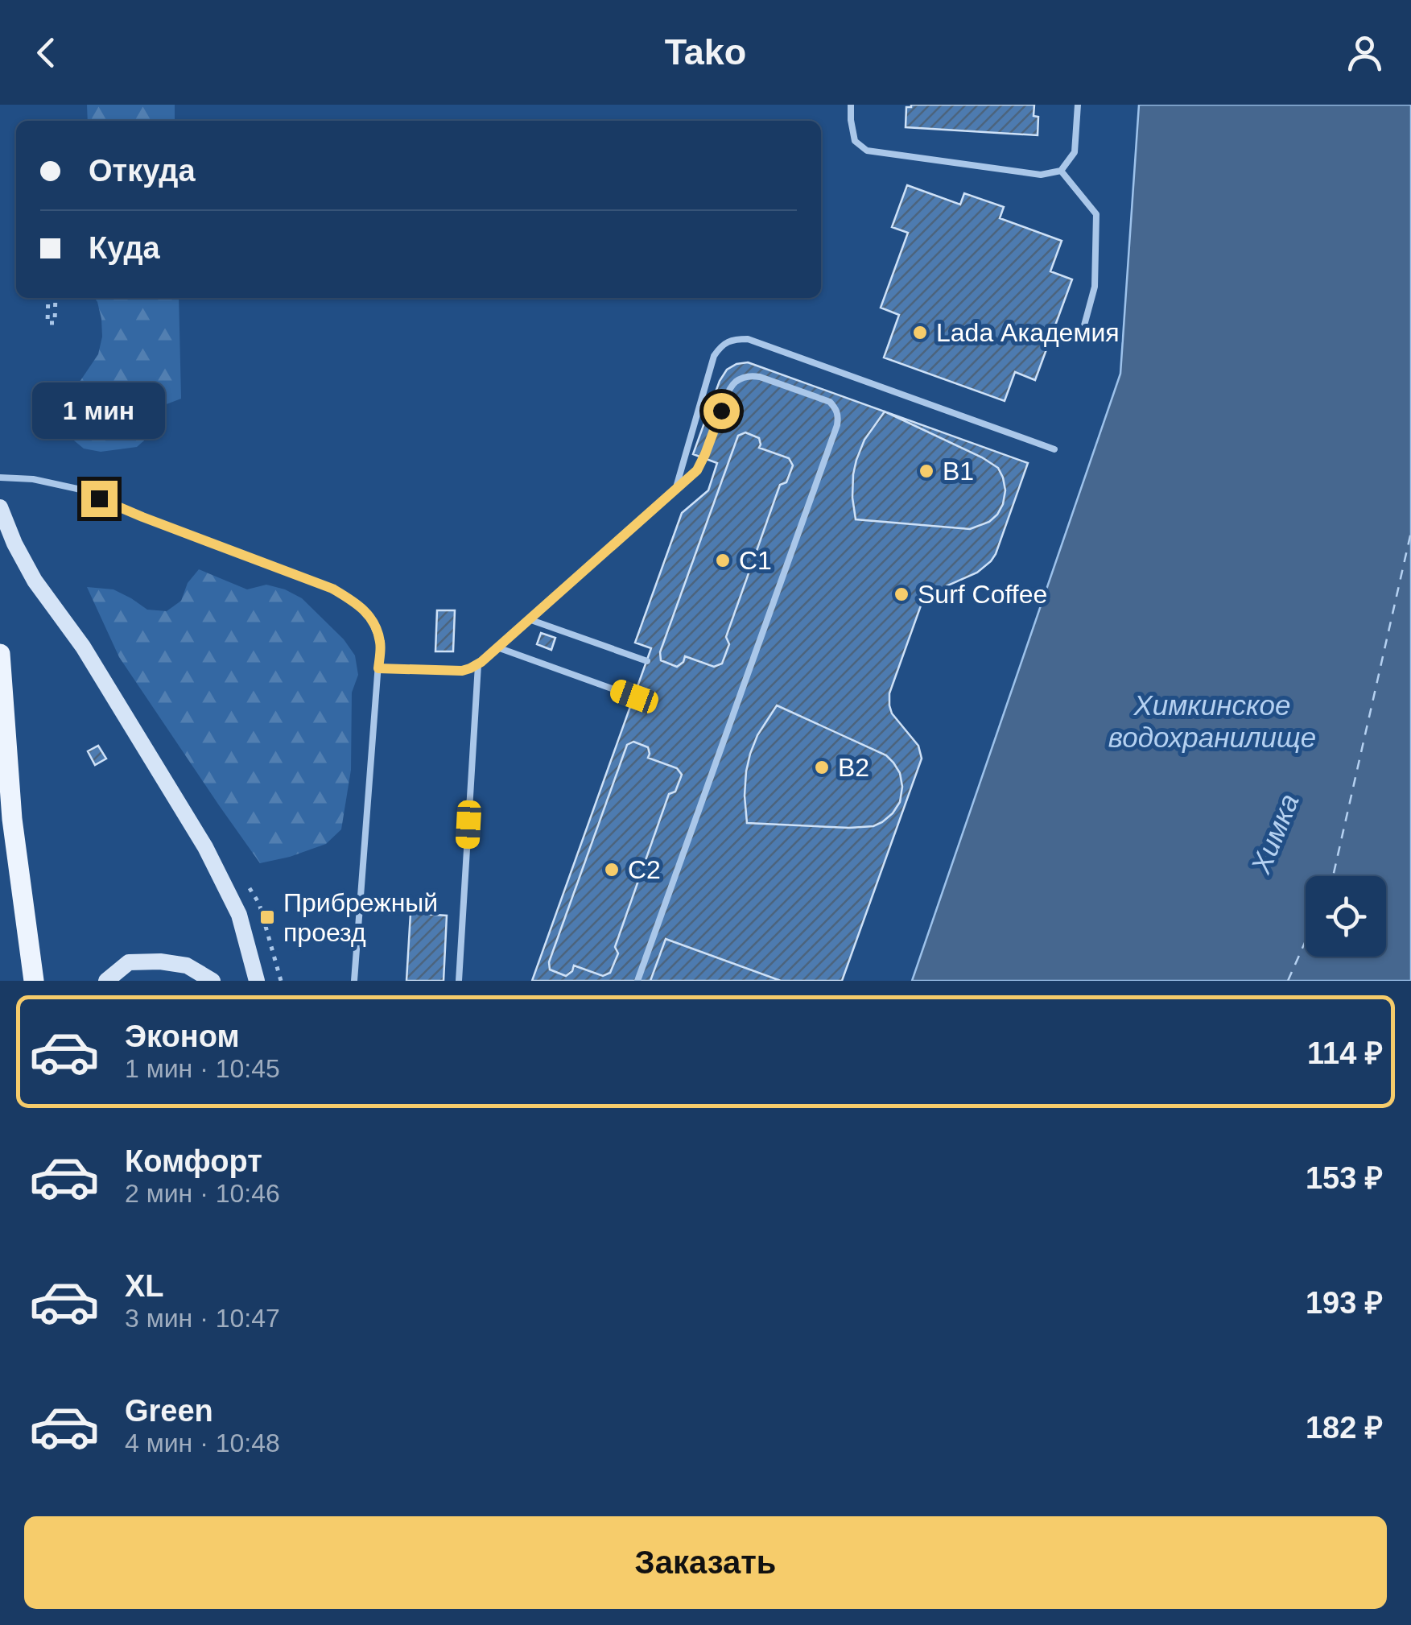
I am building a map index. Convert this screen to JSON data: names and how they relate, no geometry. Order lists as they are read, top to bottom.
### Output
{
  "water": ["Химкинское водохранилище", "Химка"],
  "places": {
    "other": [
      "Lada Академия",
      "B1",
      "C1",
      "Surf Coffee",
      "B2",
      "C2"
    ],
    "transit": ["Прибрежный проезд"]
  },
  "page": {
    "header": "Tako",
    "banner": ["Откуда", "Куда"],
    "bubble": "1 мин",
    "list": [
      {
        "name": "Эконом",
        "note": "1 мин · 10:45",
        "value": "114 ₽"
      },
      {
        "name": "Комфорт",
        "note": "2 мин · 10:46",
        "value": "153 ₽"
      },
      {
        "name": "XL",
        "note": "3 мин · 10:47",
        "value": "193 ₽"
      },
      {
        "name": "Green",
        "note": "4 мин · 10:48",
        "value": "182 ₽"
      }
    ],
    "buttons": "Заказать"
  }
}
